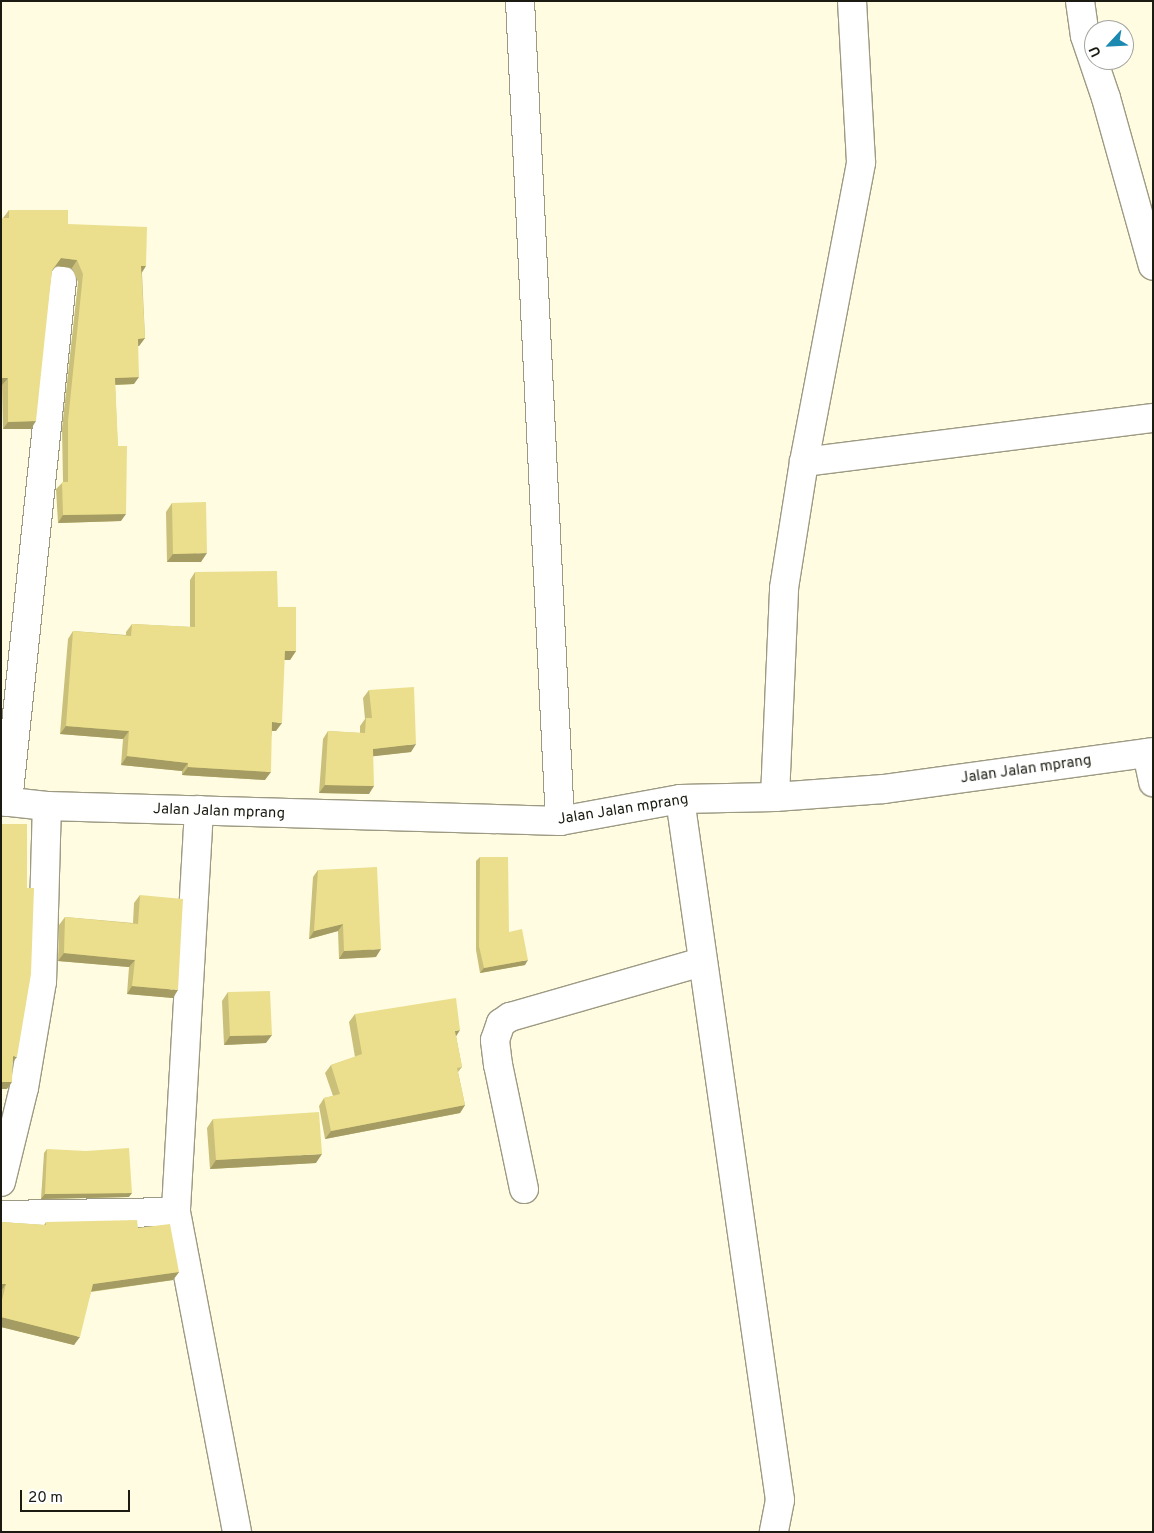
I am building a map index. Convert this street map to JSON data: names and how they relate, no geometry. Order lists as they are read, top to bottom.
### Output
{
  "streets": {
    "street": ["Jalan Jalan mprang"]
  },
  "scale_bar": "20 m",
  "north": "bottom left"
}
